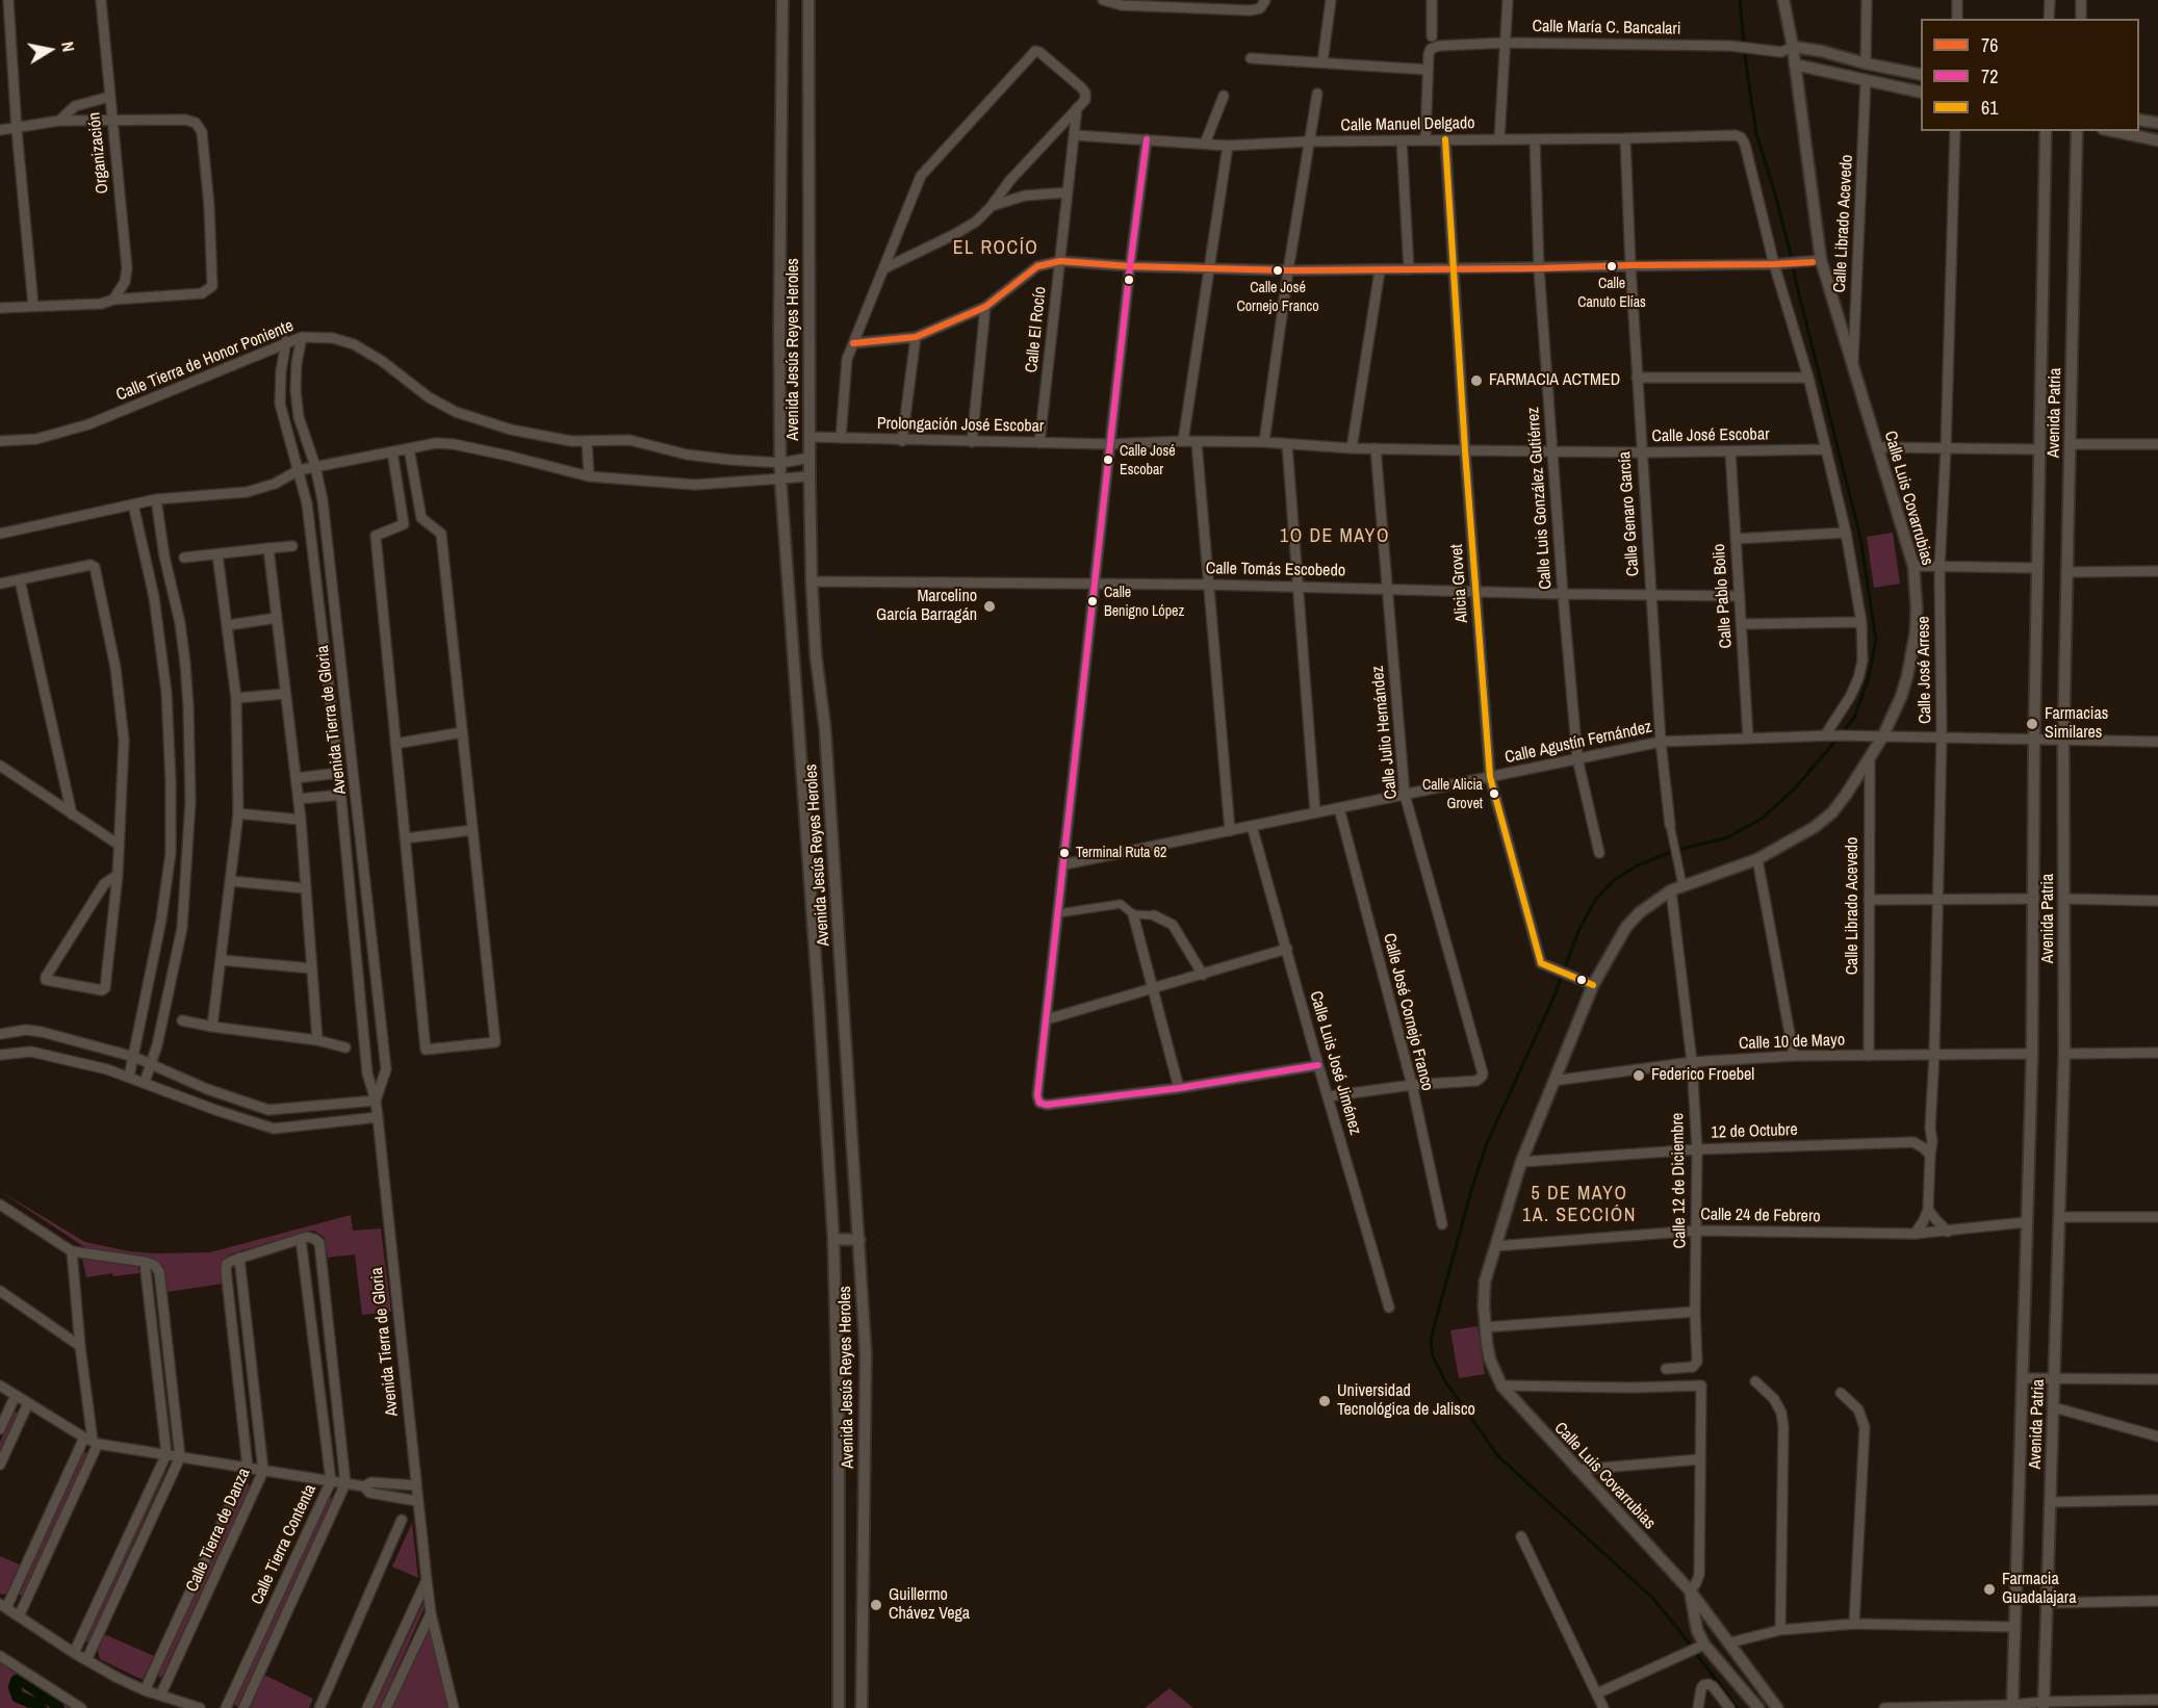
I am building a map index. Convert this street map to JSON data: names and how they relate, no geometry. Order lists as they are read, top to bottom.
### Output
{
  "streets": {
    "street": [
      "Calle María C. Bancalari",
      "Calle Manuel Delgado",
      "Organización",
      "Calle Librado Acevedo",
      "Calle El Rocío",
      "Avenida Jesús Reyes Heroles",
      "Calle Tierra de Honor Poniente",
      "Avenida Patria",
      "Prolongación José Escobar",
      "Calle José Escobar",
      "Calle Luis González Gutiérrez",
      "Calle Luis Covarrubias",
      "Calle Genaro García",
      "Calle Tomás Escobedo",
      "Alicia Grovet",
      "Calle Pablo Bolio",
      "Calle José Arrese",
      "Avenida Tierra de Gloria",
      "Calle Julio Hernández",
      "Calle Agustín Fernández",
      "Calle José Cornejo Franco",
      "Calle 10 de Mayo",
      "Calle Luis José Jiménez",
      "12 de Octubre",
      "Calle 12 de Diciembre",
      "Calle 24 de Febrero",
      "Calle Tierra de Danza",
      "Calle Tierra Contenta"
    ]
  },
  "crossings": [
    ["Calle Manuel Delgado", "Calle El Rocío"],
    ["Calle Manuel Delgado", "Calle Luis González Gutiérrez"],
    ["Calle Manuel Delgado", "Calle Genaro García"],
    ["Calle Manuel Delgado", "Alicia Grovet"],
    ["Calle Librado Acevedo", "Calle Luis Covarrubias"],
    ["Calle Librado Acevedo", "Calle 10 de Mayo"],
    ["Calle El Rocío", "Prolongación José Escobar"],
    ["Avenida Jesús Reyes Heroles", "Calle Tierra de Honor Poniente"],
    ["Avenida Jesús Reyes Heroles", "Prolongación José Escobar"],
    ["Avenida Jesús Reyes Heroles", "Calle Tomás Escobedo"],
    ["Calle Tierra de Honor Poniente", "Avenida Tierra de Gloria"],
    ["Avenida Patria", "Calle Agustín Fernández"],
    ["Avenida Patria", "Calle 10 de Mayo"],
    ["Avenida Patria", "Calle 24 de Febrero"],
    ["Prolongación José Escobar", "Calle José Escobar"],
    ["Calle José Escobar", "Calle Luis González Gutiérrez"],
    ["Calle José Escobar", "Calle Genaro García"],
    ["Calle José Escobar", "Alicia Grovet"],
    ["Calle José Escobar", "Calle Pablo Bolio"],
    ["Calle José Escobar", "Calle Julio Hernández"],
    ["Calle Luis González Gutiérrez", "Calle Tomás Escobedo"],
    ["Calle Luis González Gutiérrez", "Calle Agustín Fernández"],
    ["Calle Luis Covarrubias", "Calle Genaro García"],
    ["Calle Luis Covarrubias", "Alicia Grovet"],
    ["Calle Luis Covarrubias", "Calle Agustín Fernández"],
    ["Calle Luis Covarrubias", "Calle 10 de Mayo"],
    ["Calle Luis Covarrubias", "12 de Octubre"],
    ["Calle Luis Covarrubias", "Calle 12 de Diciembre"],
    ["Calle Luis Covarrubias", "Calle 24 de Febrero"],
    ["Calle Genaro García", "Calle Tomás Escobedo"],
    ["Calle Genaro García", "Calle Agustín Fernández"],
    ["Calle Tomás Escobedo", "Alicia Grovet"],
    ["Calle Tomás Escobedo", "Calle Pablo Bolio"],
    ["Calle Tomás Escobedo", "Calle Julio Hernández"],
    ["Alicia Grovet", "Calle Agustín Fernández"],
    ["Calle Pablo Bolio", "Calle Agustín Fernández"],
    ["Calle José Arrese", "Calle Agustín Fernández"],
    ["Calle José Arrese", "Calle 10 de Mayo"],
    ["Calle José Arrese", "Calle 24 de Febrero"],
    ["Calle Julio Hernández", "Calle Agustín Fernández"],
    ["Calle Julio Hernández", "Calle José Cornejo Franco"],
    ["Calle Agustín Fernández", "Calle José Cornejo Franco"],
    ["Calle Agustín Fernández", "Calle Luis José Jiménez"],
    ["Calle 10 de Mayo", "Calle 12 de Diciembre"],
    ["12 de Octubre", "Calle 12 de Diciembre"],
    ["Calle 12 de Diciembre", "Calle 24 de Febrero"]
  ],
  "districts": ["EL ROCÍO", "1O DE MAYO", "5 DE MAYO 1A. SECCIÓN"],
  "places": [
    "Calle Canuto Elías",
    "Calle José Cornejo Franco",
    "FARMACIA ACTMED",
    "Calle José Escobar",
    "Calle Benigno López",
    "Marcelino García Barragán",
    "Farmacias Similares",
    "Calle Alicia Grovet",
    "Terminal Ruta 62",
    "Federico Froebel",
    "Universidad Tecnológica de Jalisco",
    "Farmacia Guadalajara",
    "Guillermo Chávez Vega"
  ],
  "lines": ["transit line 72", "transit line 61", "transit line 76"],
  "legend": ["76", "72", "61"],
  "north": "right"
}
